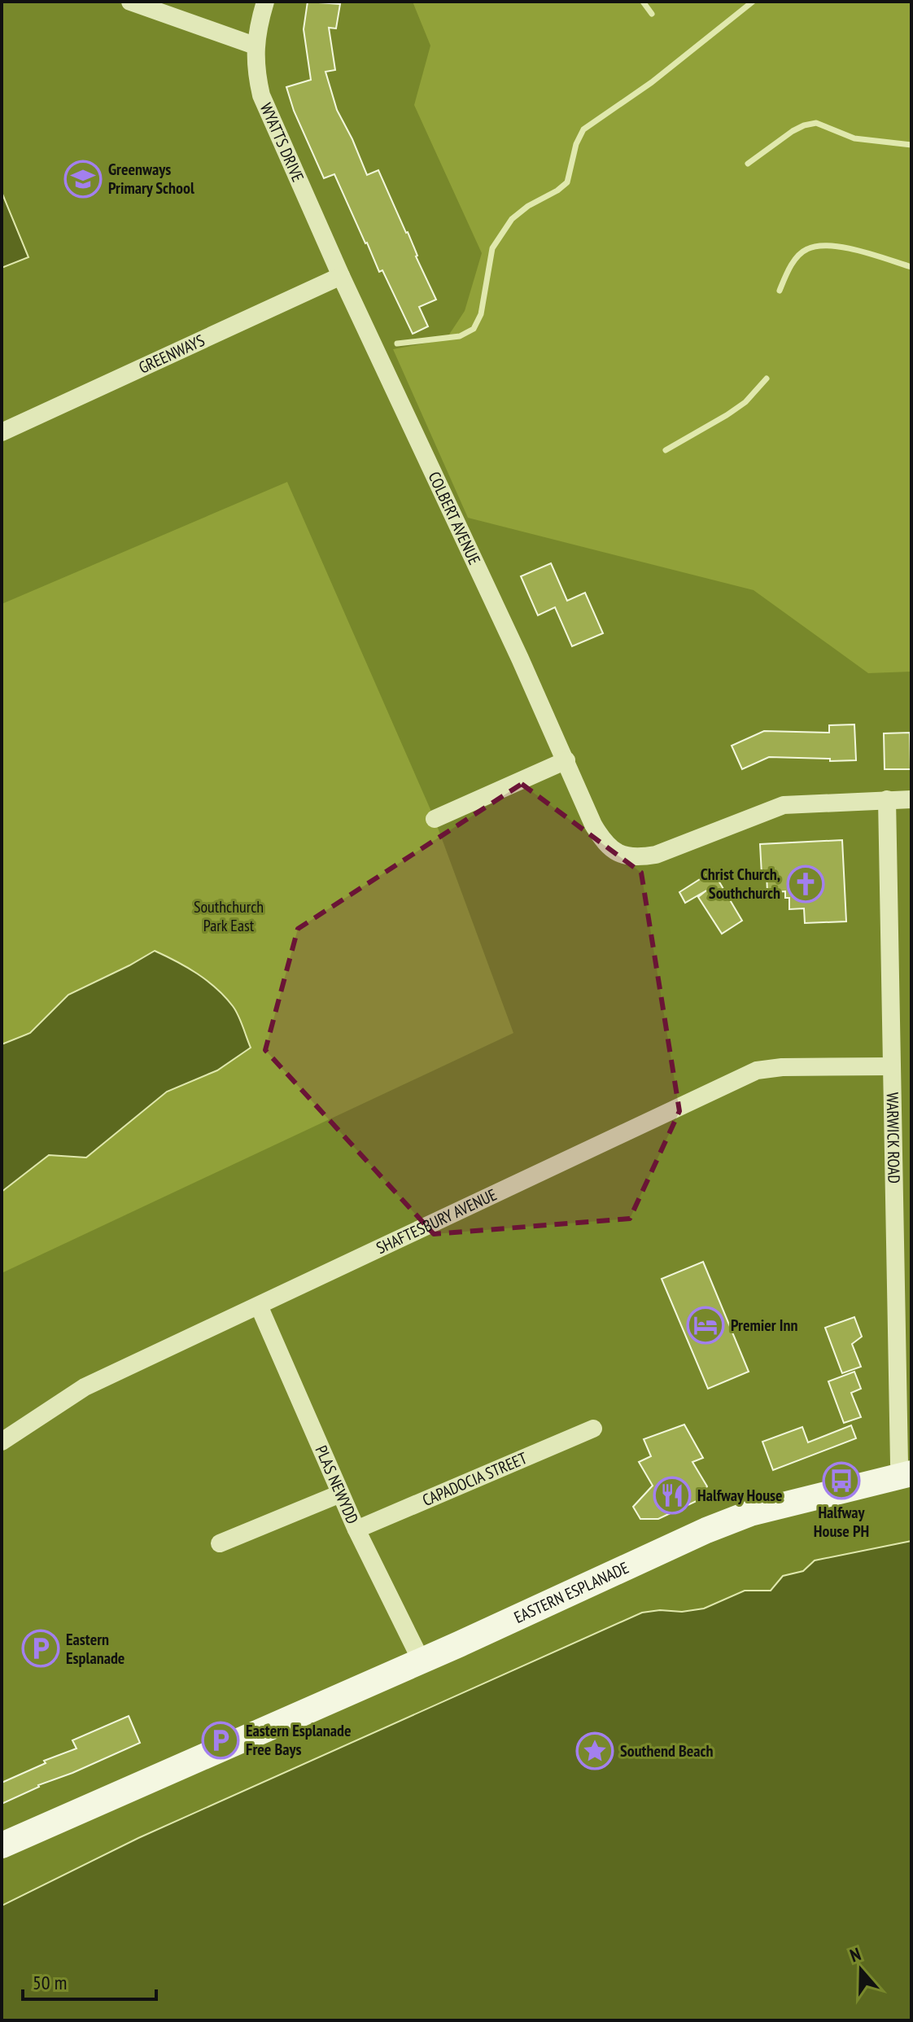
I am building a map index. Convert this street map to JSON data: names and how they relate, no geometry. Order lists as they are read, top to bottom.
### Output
{
  "streets": {
    "main road": ["EASTERN ESPLANADE"],
    "street": [
      "WYATTS DRIVE",
      "GREENWAYS",
      "COLBERT AVENUE",
      "WARWICK ROAD",
      "SHAFTESBURY AVENUE",
      "CAPADOCIA STREET",
      "PLAS NEWYDD"
    ]
  },
  "crossings": [
    ["WYATTS DRIVE", "GREENWAYS"],
    ["WYATTS DRIVE", "COLBERT AVENUE"],
    ["GREENWAYS", "COLBERT AVENUE"],
    ["COLBERT AVENUE", "WARWICK ROAD"],
    ["WARWICK ROAD", "SHAFTESBURY AVENUE"],
    ["WARWICK ROAD", "EASTERN ESPLANADE"],
    ["SHAFTESBURY AVENUE", "PLAS NEWYDD"],
    ["CAPADOCIA STREET", "PLAS NEWYDD"],
    ["PLAS NEWYDD", "EASTERN ESPLANADE"]
  ],
  "parks": ["Southchurch Park East"],
  "places": {
    "school or university": ["Greenways Primary School"],
    "church": ["Christ Church, Southchurch"],
    "hotel": ["Premier Inn"],
    "bus stop": ["Halfway House PH"],
    "restaurant": ["Halfway House"],
    "parking": ["Eastern Esplanade", "Eastern Esplanade Free Bays"],
    "place": ["Southend Beach"]
  },
  "scale_bar": "50 m",
  "north": "top"
}
